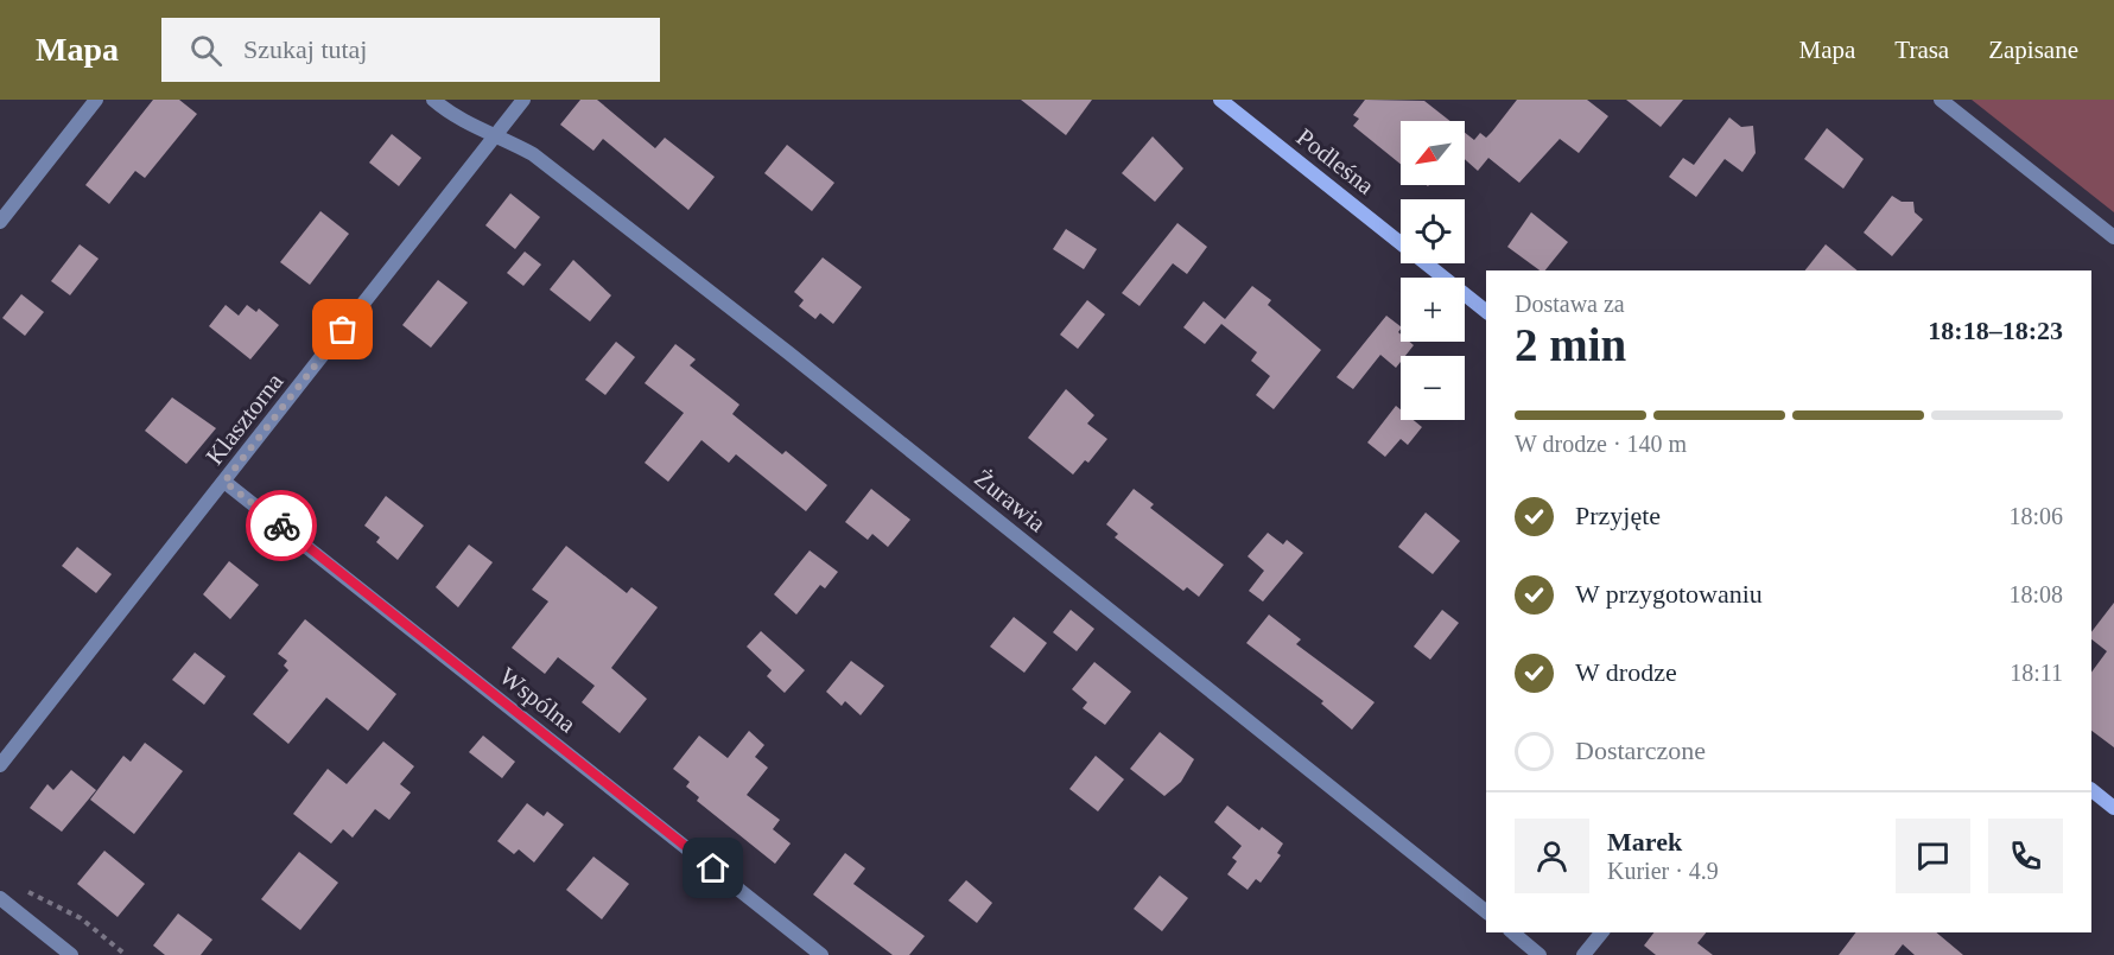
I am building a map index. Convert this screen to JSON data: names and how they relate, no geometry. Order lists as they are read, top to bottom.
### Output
{
  "streets": {
    "street": [
      "Podleśna",
      "Klasztorna",
      "Żurawia",
      "Wspólna"
    ]
  },
  "crossings": [
    ["Klasztorna", "Żurawia"],
    ["Klasztorna", "Wspólna"]
  ],
  "north": "bottom left",
  "page": {
    "header": "Mapa",
    "search": "Szukaj tutaj",
    "nav": ["Mapa", "Trasa", "Zapisane"],
    "map_buttons": ["+", "−"],
    "heading": ["2 min", "Dostawa za", "18:18–18:23"],
    "panel": ["Marek", "Kurier · 4.9"],
    "bar": "W drodze · 140 m",
    "list": [
      ["Przyjęte", "18:06"],
      ["W przygotowaniu", "18:08"],
      ["W drodze", "18:11"],
      "Dostarczone"
    ]
  }
}
